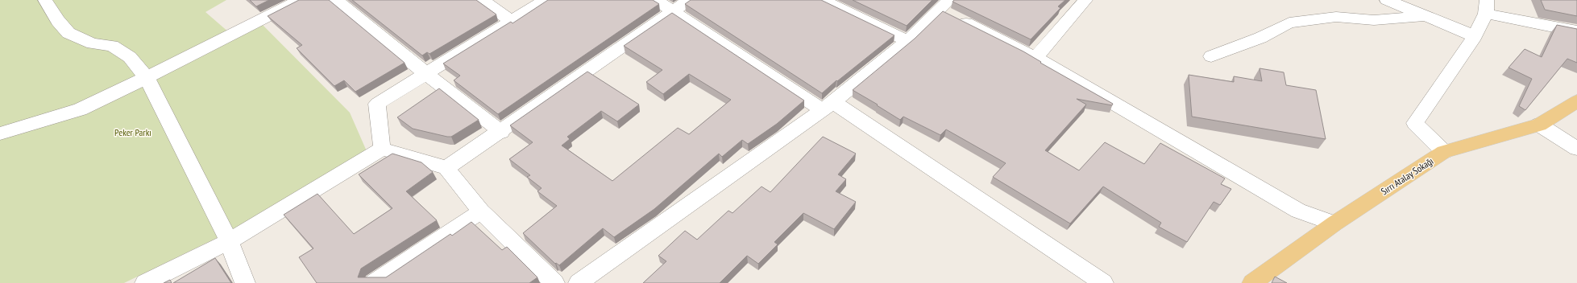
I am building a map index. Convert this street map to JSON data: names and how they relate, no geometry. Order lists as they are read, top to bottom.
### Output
{
  "streets": {
    "main road": ["Sırrı Atalay Sokağı"]
  },
  "parks": ["Peker Parkı"]
}
